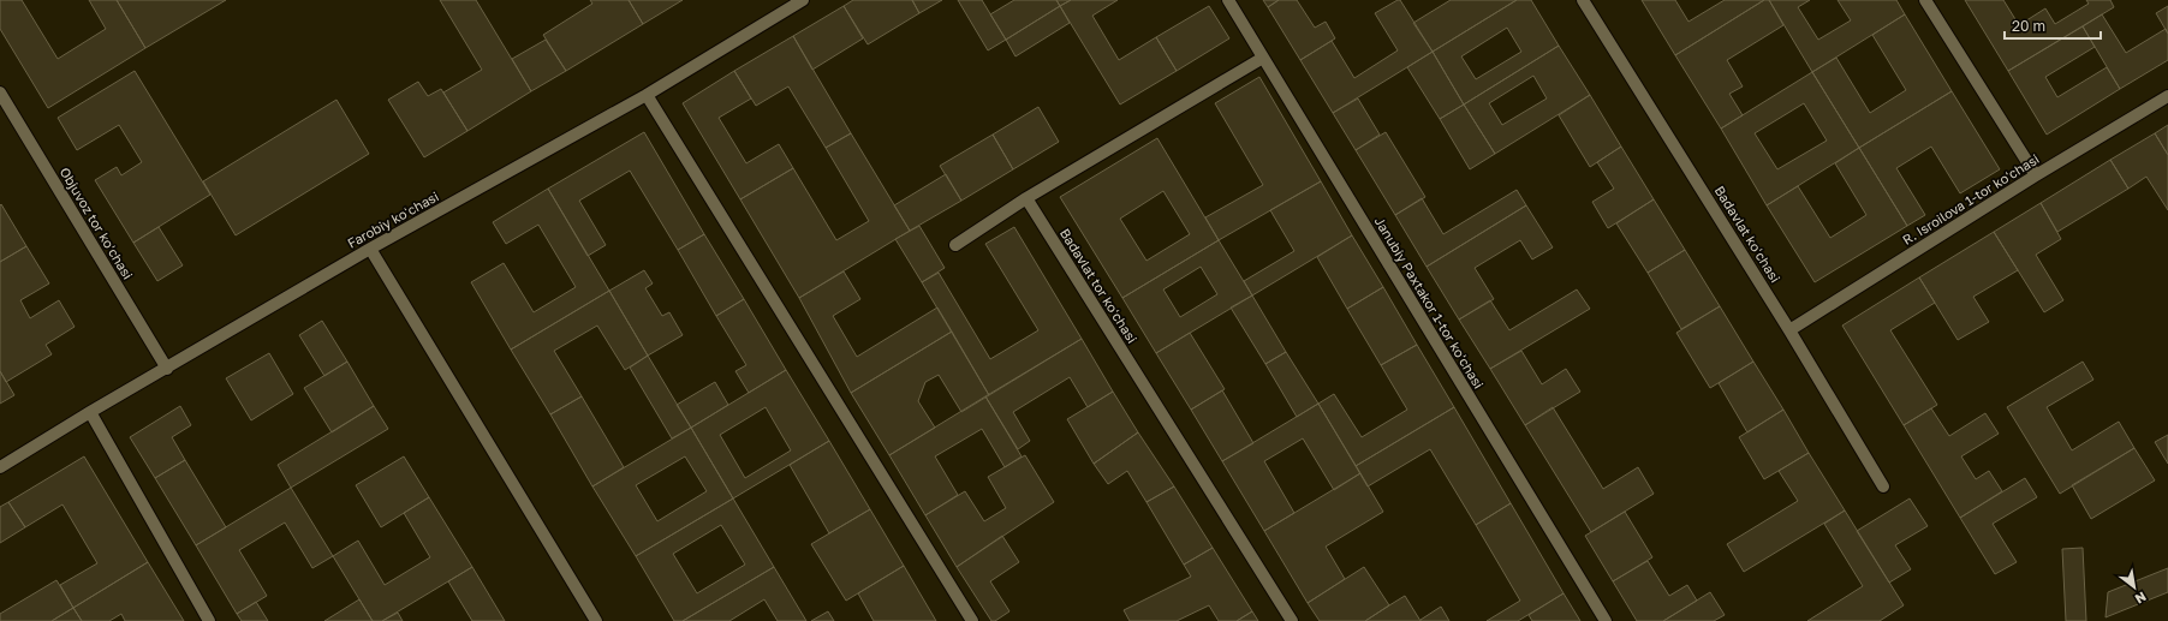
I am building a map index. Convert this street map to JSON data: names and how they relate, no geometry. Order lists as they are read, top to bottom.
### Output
{
  "streets": {
    "street": [
      "R. Isroilova 1-tor koʻchasi",
      "Farobiy koʻchasi",
      "Objuvoz tor koʻchasi",
      "Badavlat koʻchasi",
      "Badavlat tor koʻchasi",
      "Janubiy Paxtakor 1-tor koʻchasi"
    ]
  },
  "crossings": [
    ["R. Isroilova 1-tor koʻchasi", "Badavlat koʻchasi"],
    ["Farobiy koʻchasi", "Objuvoz tor koʻchasi"]
  ],
  "scale_bar": "20 m",
  "north": "bottom right"
}
